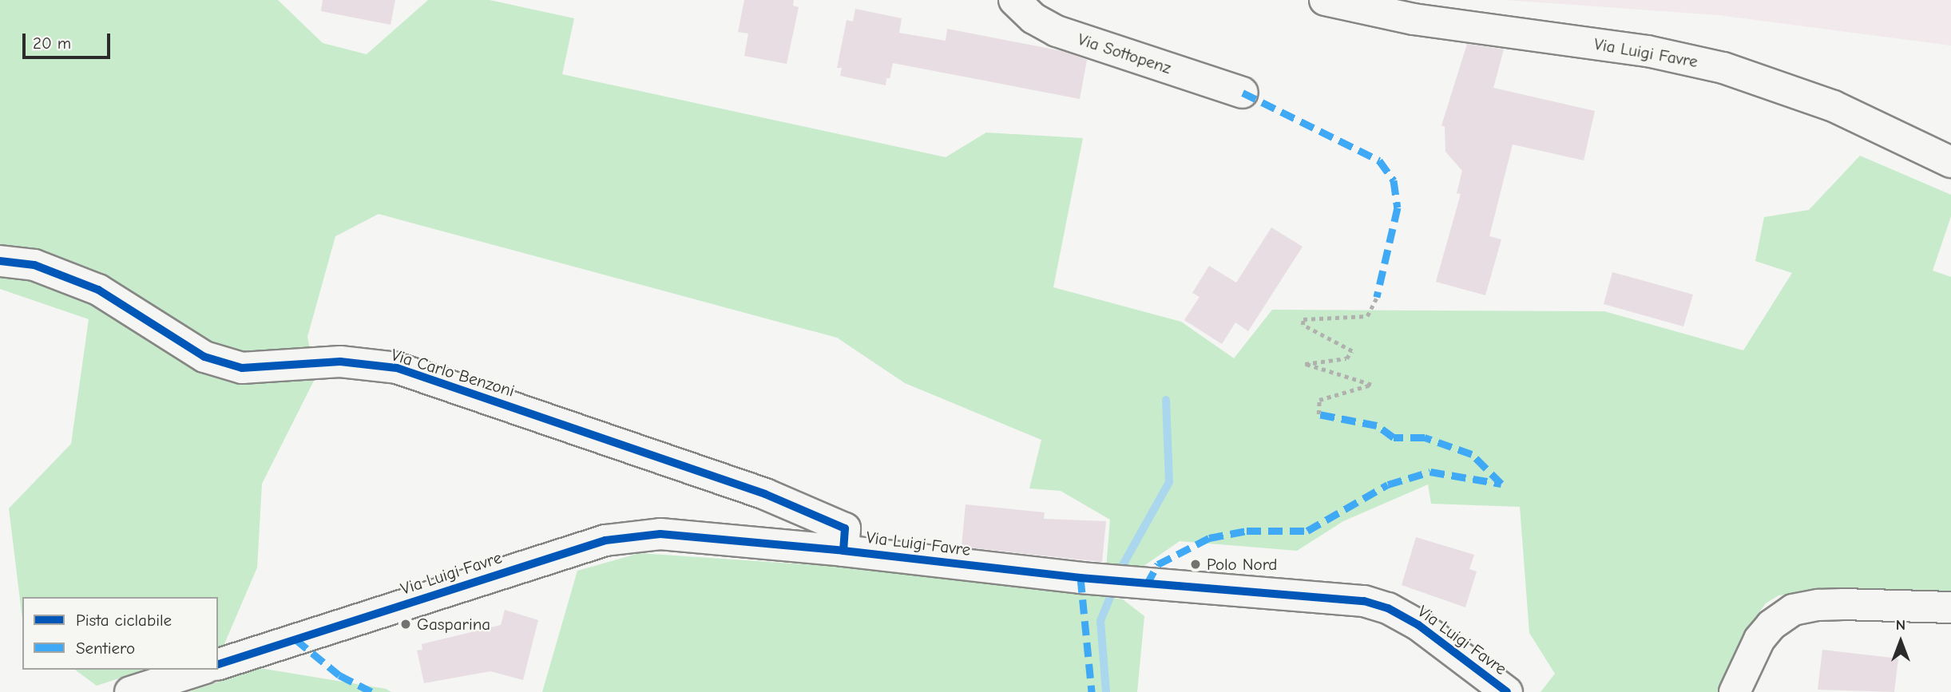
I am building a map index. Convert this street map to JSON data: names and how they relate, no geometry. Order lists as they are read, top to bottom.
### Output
{
  "streets": {
    "street": ["Via Luigi Favre", "Via Sottopenz", "Via Carlo Benzoni"]
  },
  "crossings": [
    ["Via Luigi Favre", "Via Carlo Benzoni"]
  ],
  "places": ["Polo Nord", "Gasparina"],
  "legend": ["Pista ciclabile", "Sentiero"],
  "scale_bar": "20 m",
  "north": "top"
}
